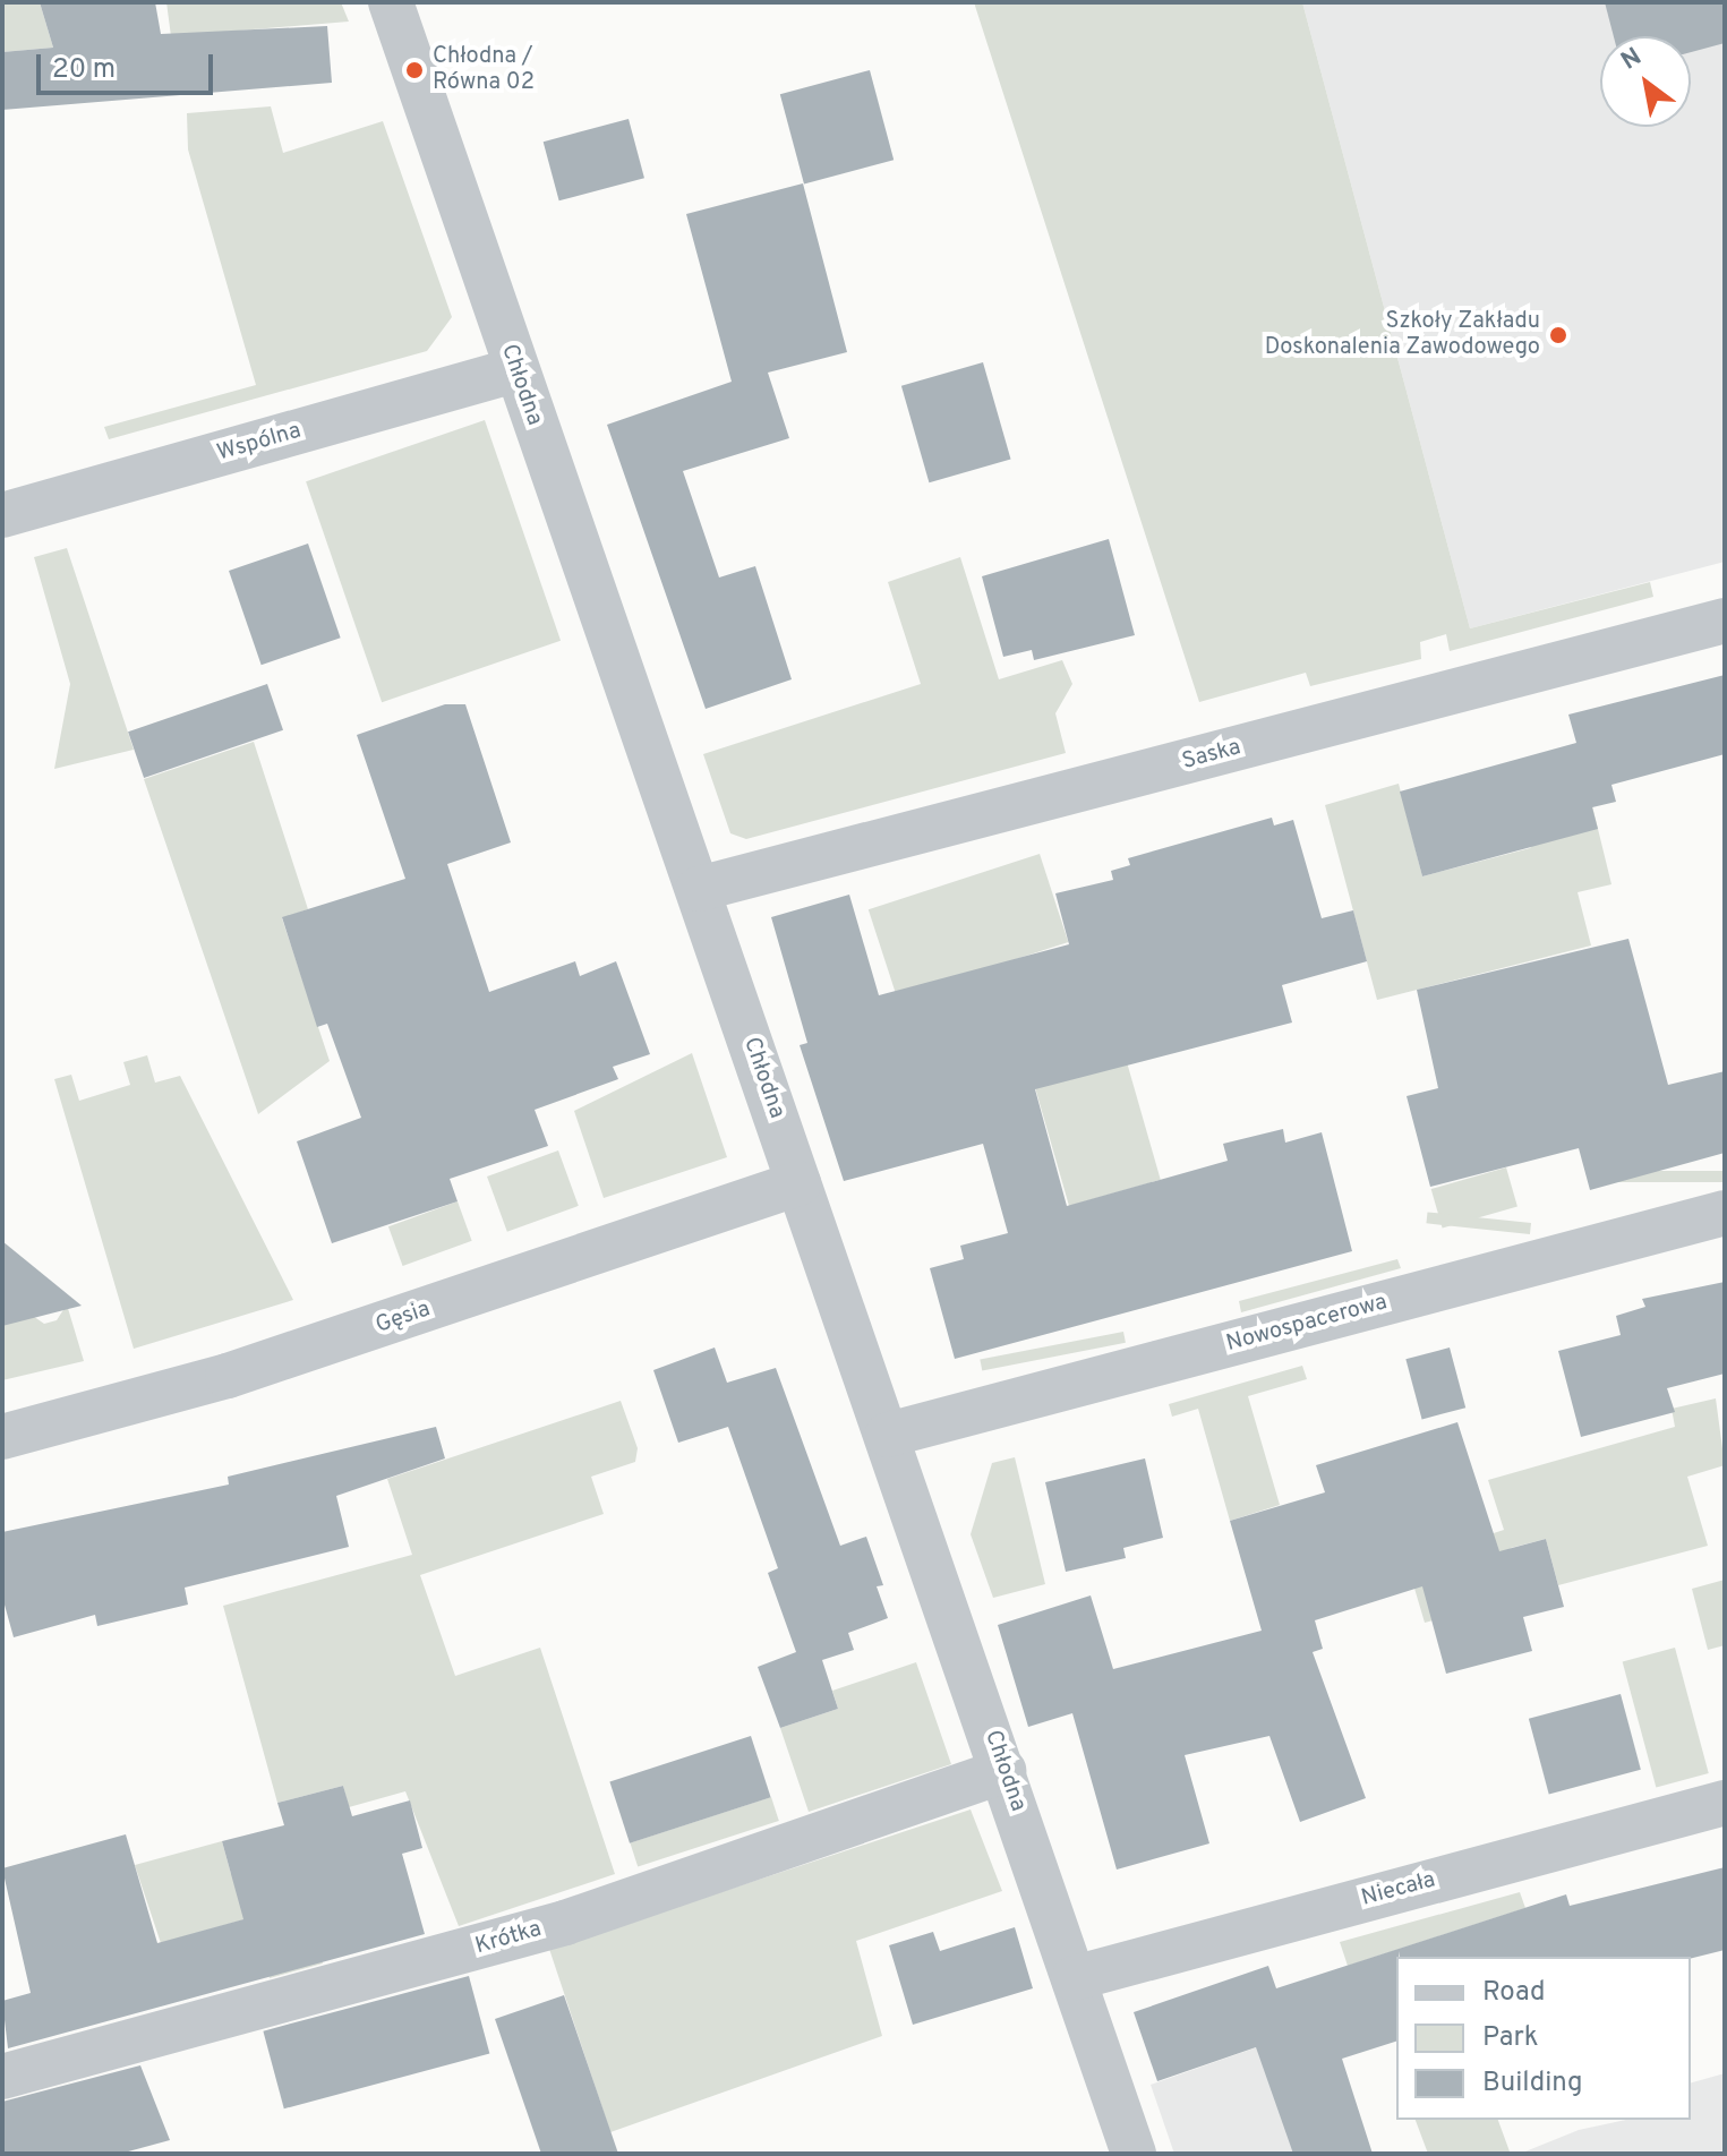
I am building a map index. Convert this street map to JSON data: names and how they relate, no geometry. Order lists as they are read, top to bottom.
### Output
{
  "streets": {
    "street": [
      "Chłodna",
      "Wspólna",
      "Saska",
      "Gęsia",
      "Nowospacerowa",
      "Niecała",
      "Krótka"
    ]
  },
  "crossings": [
    ["Chłodna", "Wspólna"],
    ["Chłodna", "Saska"],
    ["Chłodna", "Gęsia"],
    ["Chłodna", "Nowospacerowa"],
    ["Chłodna", "Niecała"],
    ["Chłodna", "Krótka"]
  ],
  "places": ["Chłodna / Równa 02", "Szkoły Zakładu Doskonalenia Zawodowego"],
  "legend": ["Road", "Park", "Building"],
  "scale_bar": "20 m",
  "north": "top left"
}
